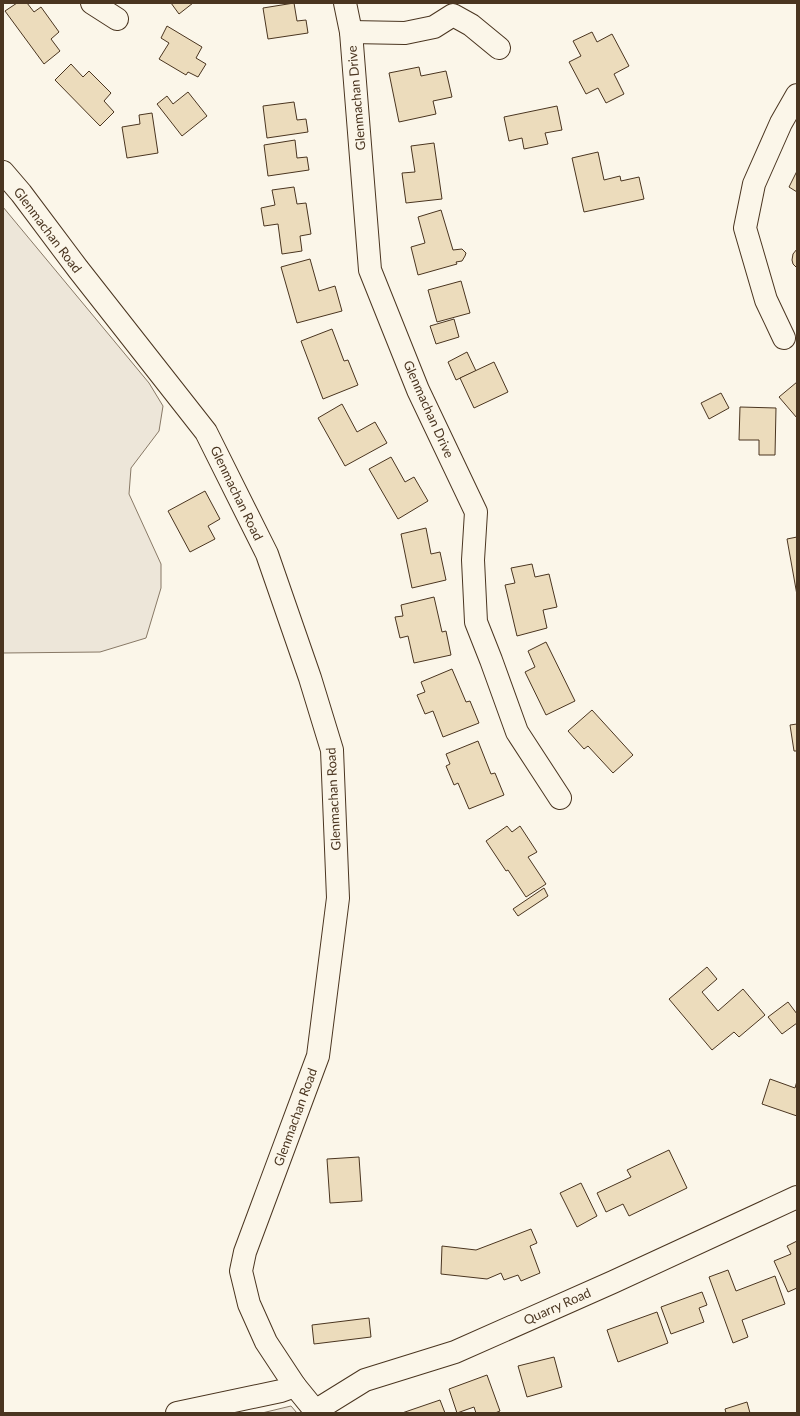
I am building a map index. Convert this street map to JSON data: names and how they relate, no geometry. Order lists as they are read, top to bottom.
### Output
{
  "streets": {
    "street": ["Glenmachan Drive", "Glenmachan Road", "Quarry Road"]
  },
  "crossings": [
    ["Glenmachan Road", "Quarry Road"]
  ]
}
